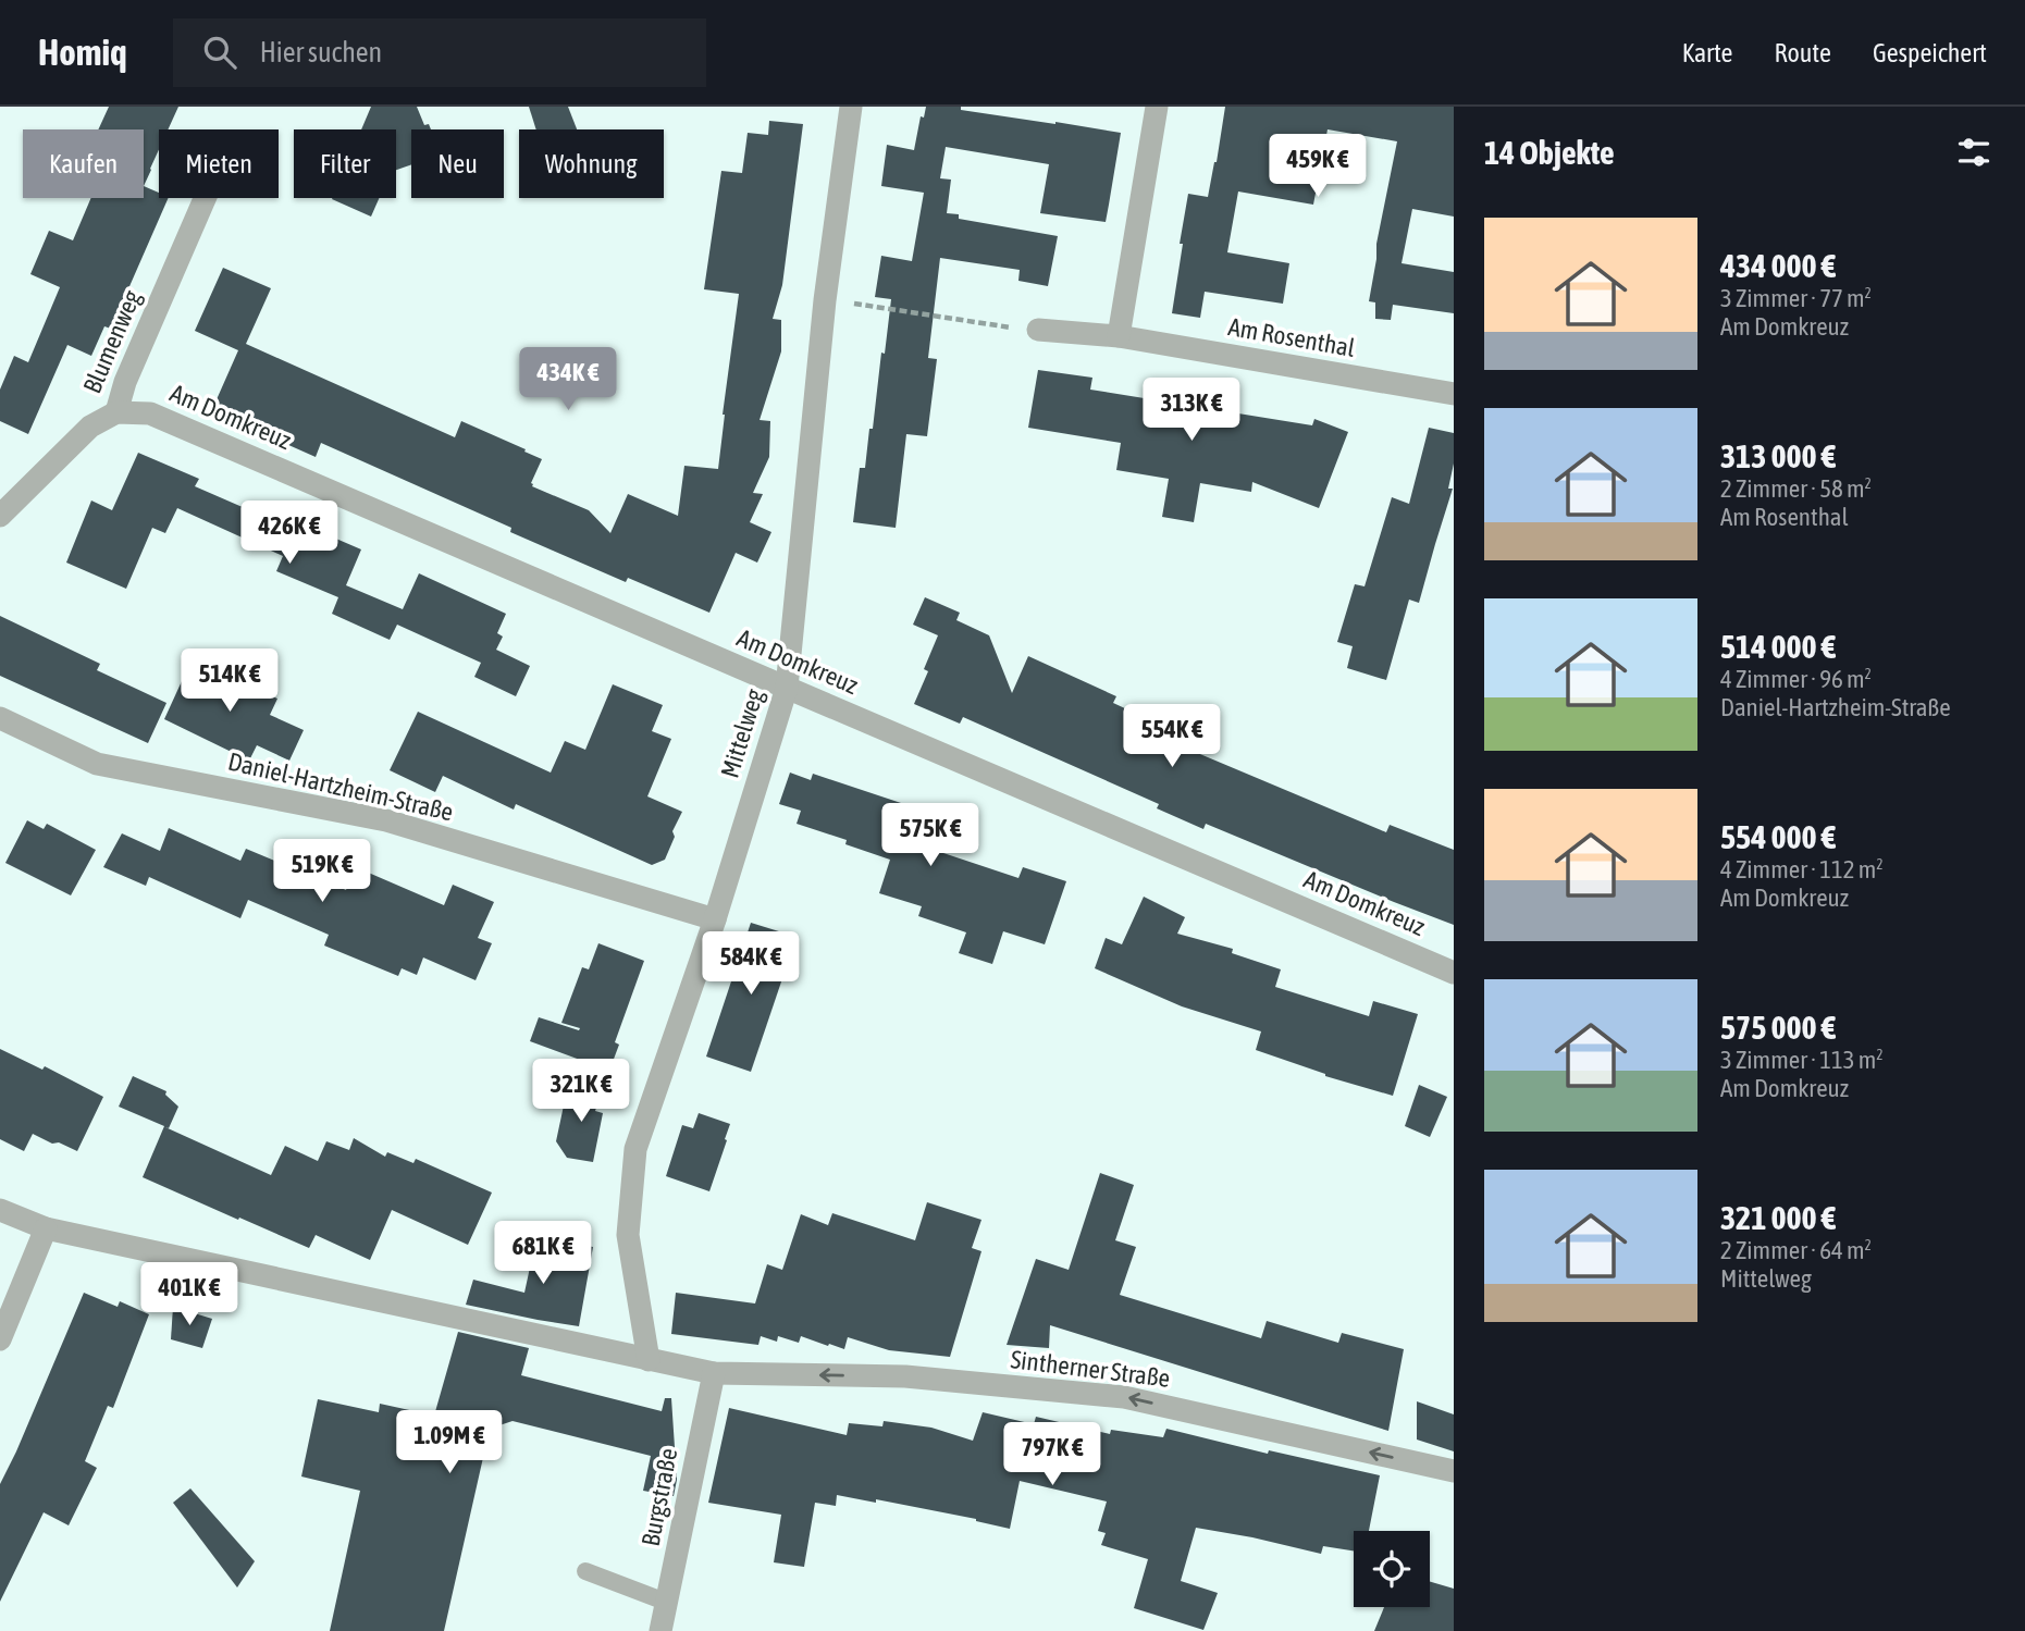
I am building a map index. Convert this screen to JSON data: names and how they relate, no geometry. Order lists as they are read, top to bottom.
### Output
{
  "streets": {
    "street": [
      "Am Rosenthal",
      "Blumenweg",
      "Am Domkreuz",
      "Mittelweg",
      "Daniel-Hartzheim-Straße",
      "Sintherner Straße",
      "Burgstraße"
    ]
  },
  "crossings": [
    ["Blumenweg", "Am Domkreuz"],
    ["Am Domkreuz", "Mittelweg"],
    ["Mittelweg", "Daniel-Hartzheim-Straße"],
    ["Mittelweg", "Sintherner Straße"],
    ["Sintherner Straße", "Burgstraße"]
  ],
  "one_way": ["Sintherner Straße"],
  "page": {
    "header": "Homiq",
    "search": "Hier suchen",
    "nav": ["Karte", "Route", "Gespeichert"],
    "heading": "14 Objekte",
    "chip": [
      "Kaufen",
      "Mieten",
      "Filter",
      "Neu",
      "Wohnung"
    ],
    "price": [
      "459K €",
      "434K €",
      "313K €",
      "426K €",
      "514K €",
      "554K €",
      "575K €",
      "519K €",
      "584K €",
      "321K €",
      "681K €",
      "401K €",
      "1.09M €",
      "797K €"
    ],
    "list": [
      {
        "name": "434 000 €",
        "note": "3 Zimmer · 77 m² · Am Domkreuz"
      },
      {
        "name": "313 000 €",
        "note": "2 Zimmer · 58 m² · Am Rosenthal"
      },
      {
        "name": "514 000 €",
        "note": "4 Zimmer · 96 m² · Daniel-Hartzheim-Straße"
      },
      {
        "name": "554 000 €",
        "note": "4 Zimmer · 112 m² · Am Domkreuz"
      },
      {
        "name": "575 000 €",
        "note": "3 Zimmer · 113 m² · Am Domkreuz"
      },
      {
        "name": "321 000 €",
        "note": "2 Zimmer · 64 m² · Mittelweg"
      }
    ]
  }
}
